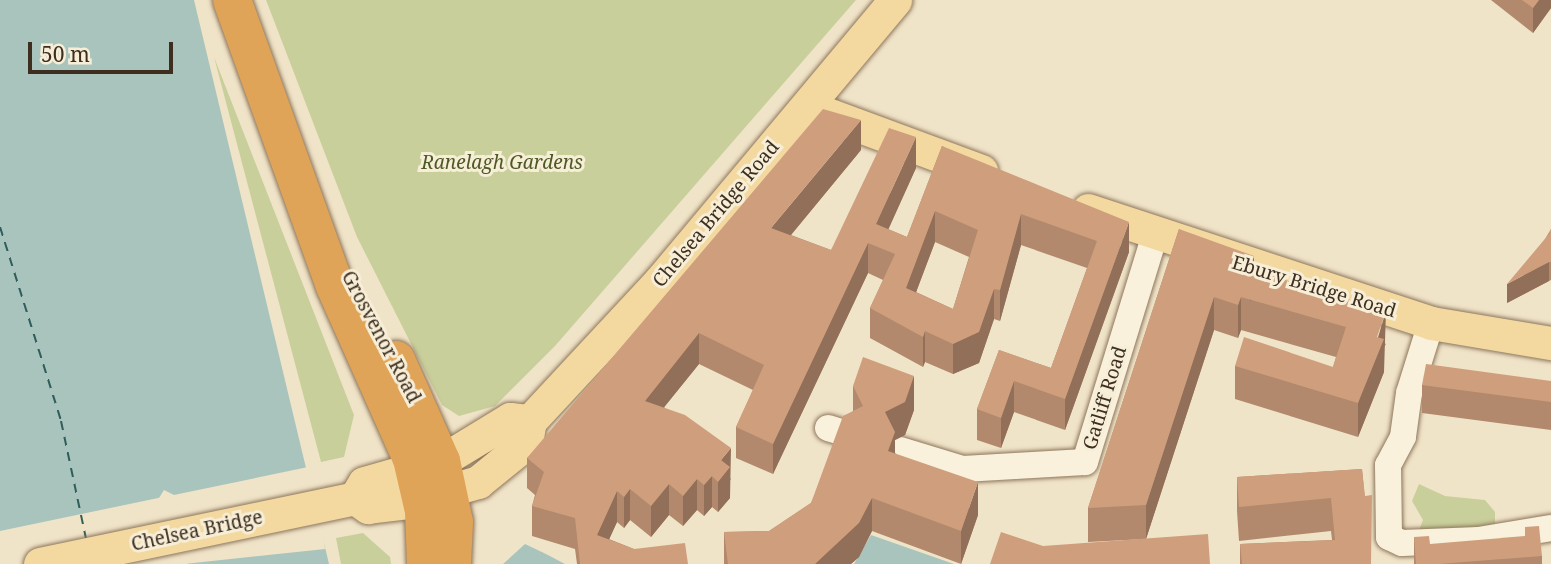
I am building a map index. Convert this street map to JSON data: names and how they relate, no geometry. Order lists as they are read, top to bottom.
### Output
{
  "streets": {
    "highway": ["Grosvenor Road"],
    "main road": ["Chelsea Bridge Road", "Ebury Bridge Road", "Chelsea Bridge"],
    "street": ["Gatliff Road"]
  },
  "crossings": [
    ["Chelsea Bridge Road", "Grosvenor Road"],
    ["Chelsea Bridge Road", "Chelsea Bridge"],
    ["Ebury Bridge Road", "Gatliff Road"],
    ["Grosvenor Road", "Chelsea Bridge"]
  ],
  "parks": ["Ranelagh Gardens"],
  "scale_bar": "50 m"
}
